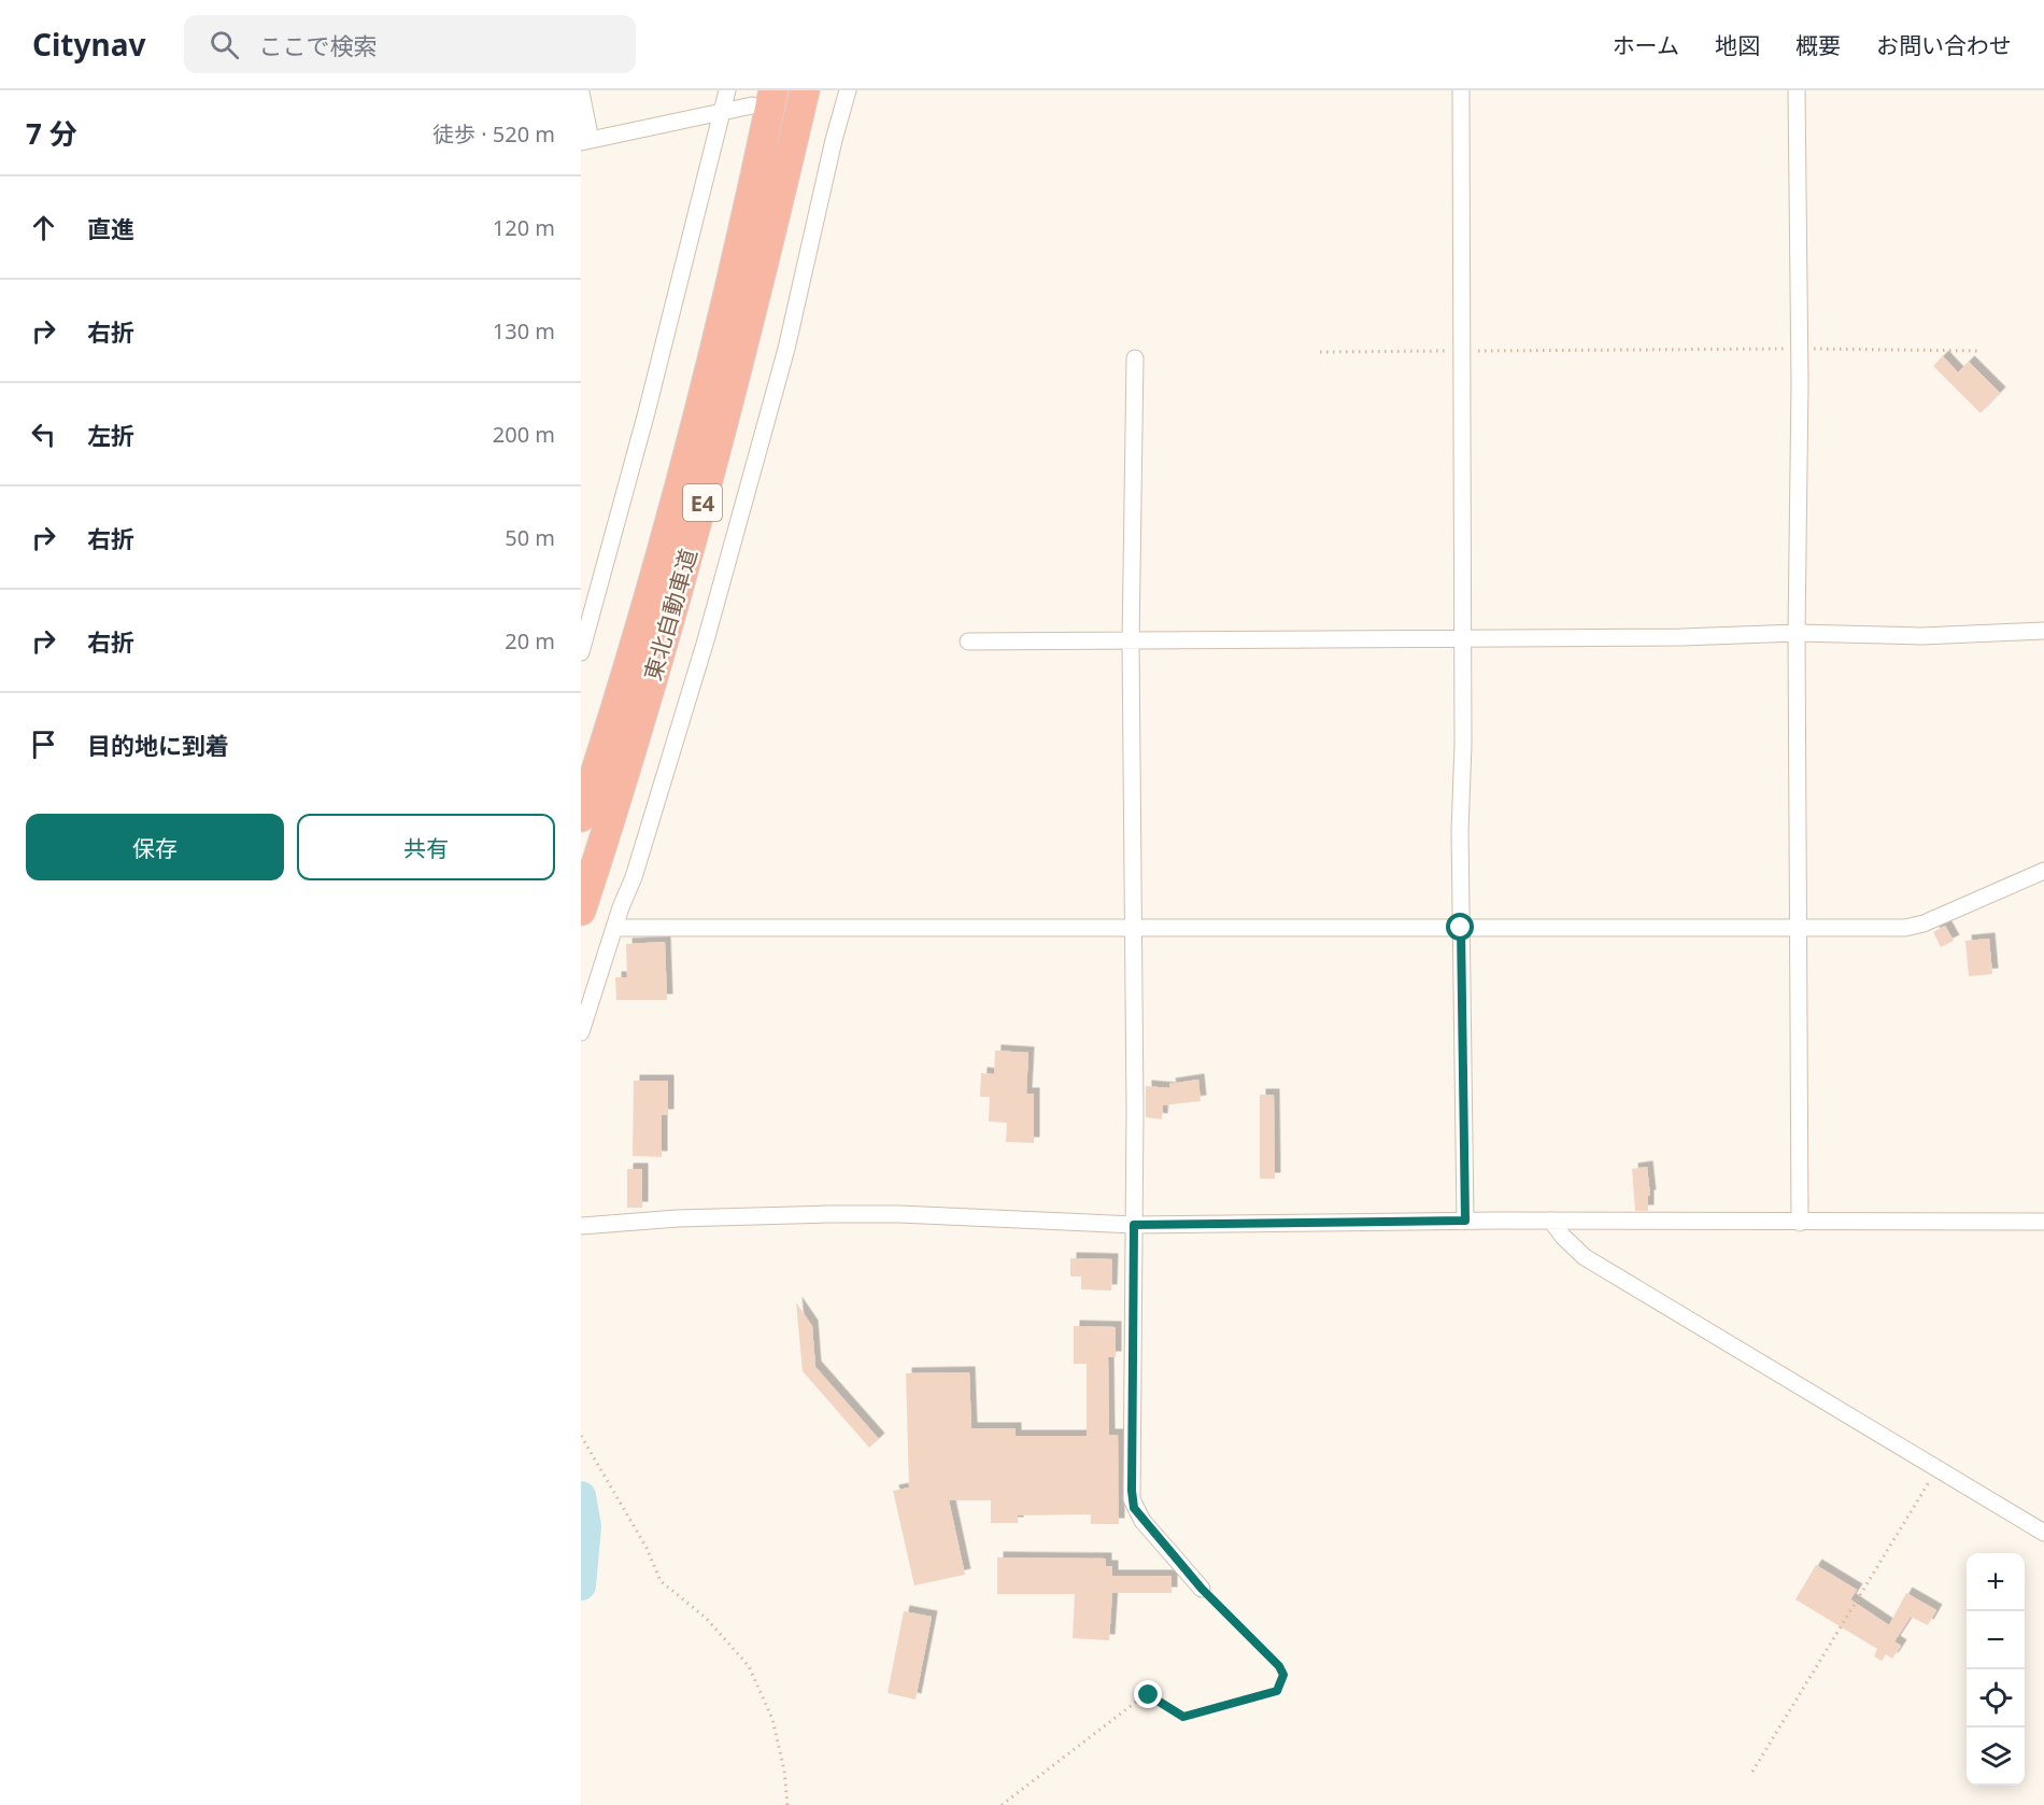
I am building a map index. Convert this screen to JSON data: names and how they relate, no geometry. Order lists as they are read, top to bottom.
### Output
{
  "streets": {
    "highway": ["E4", "東北自動車道"]
  },
  "page": {
    "header": "Citynav",
    "search": "ここで検索",
    "nav": [
      "ホーム",
      "地図",
      "概要",
      "お問い合わせ"
    ],
    "heading": ["7 分", "徒歩 · 520 m"],
    "list": [
      ["直進", "120 m"],
      ["右折", "130 m"],
      ["左折", "200 m"],
      ["右折", "50 m"],
      ["右折", "20 m"],
      "目的地に到着"
    ],
    "buttons": ["保存", "共有"],
    "map_buttons": ["+", "−"]
  }
}
